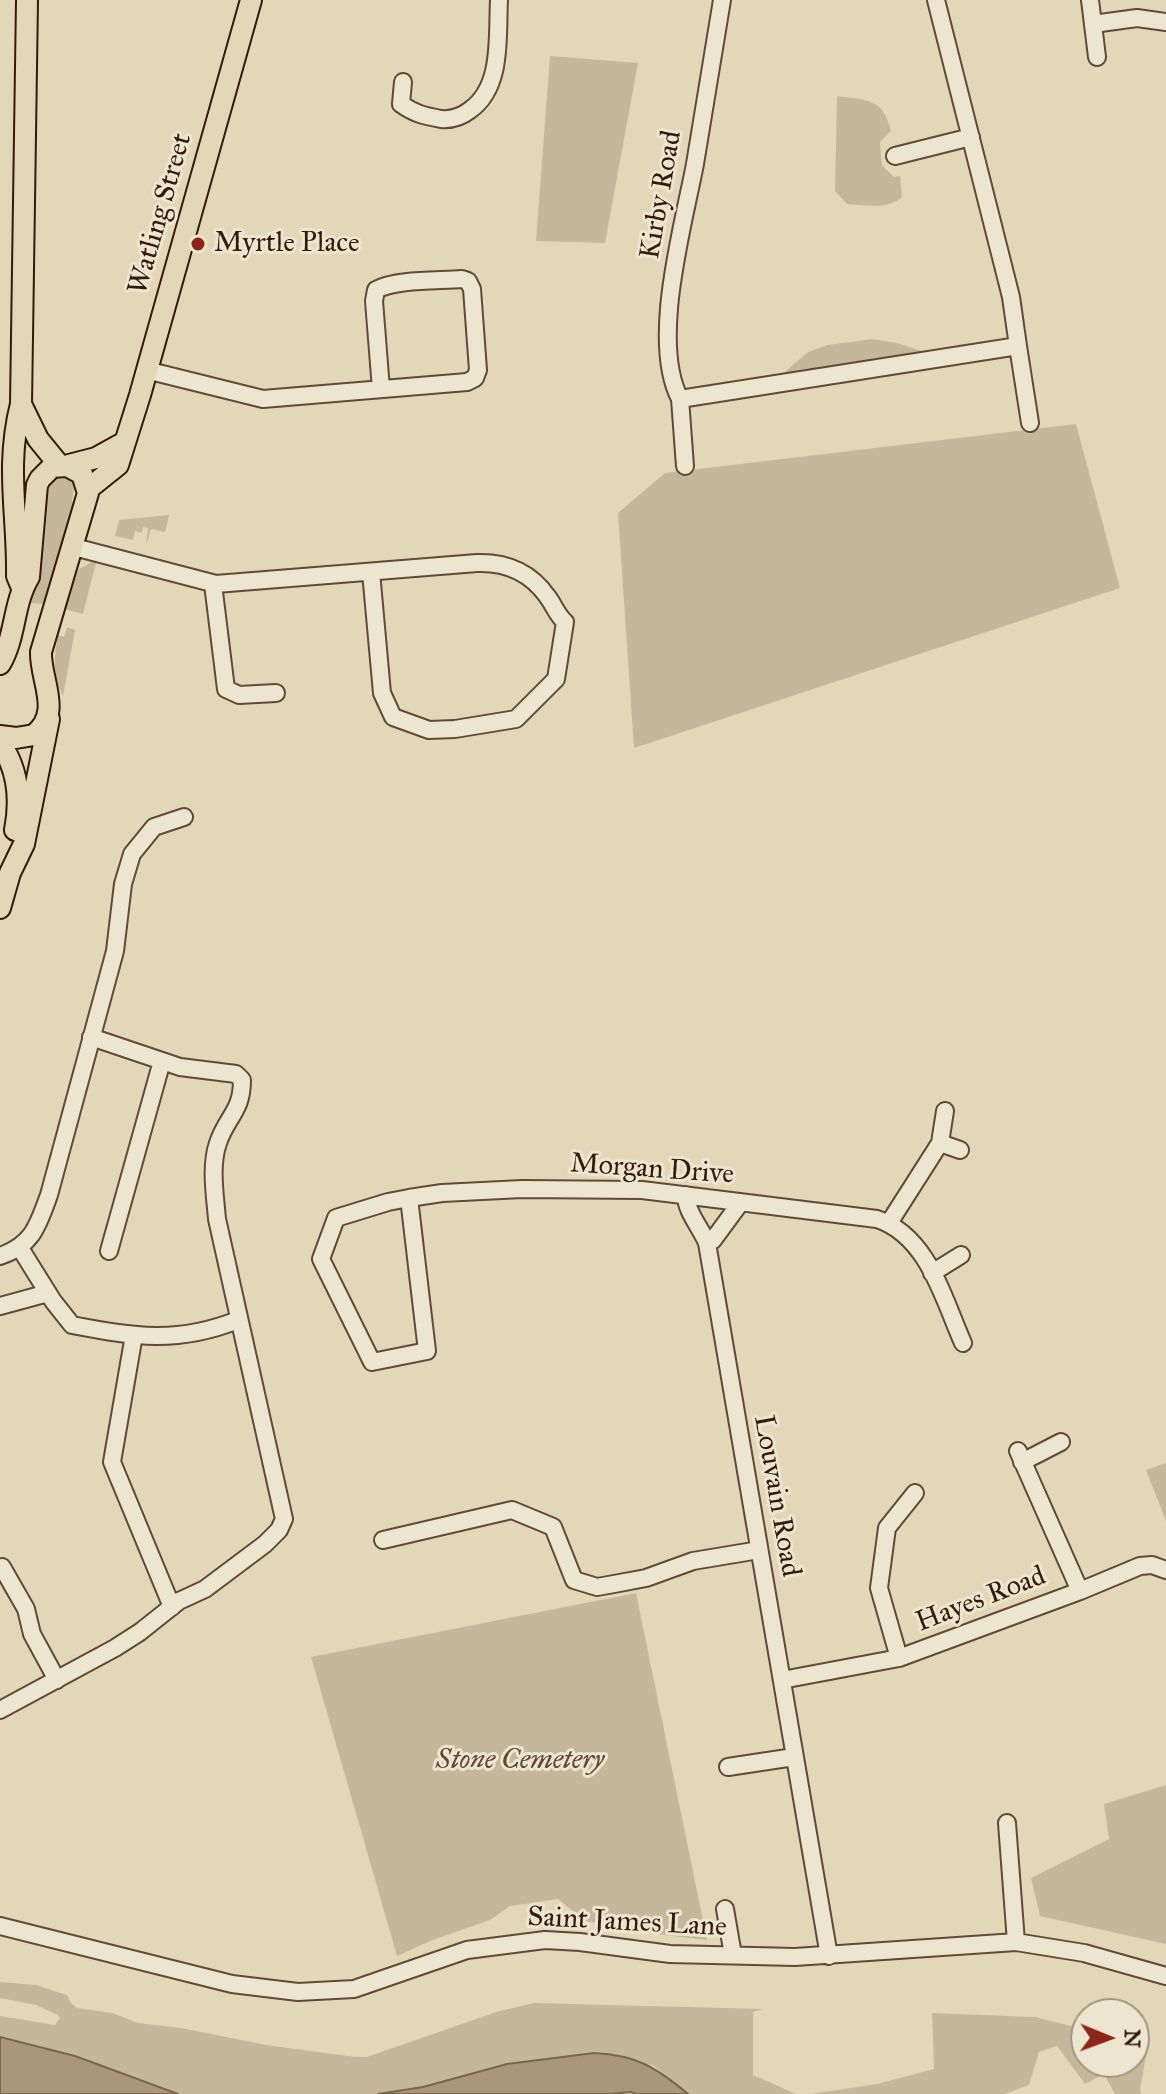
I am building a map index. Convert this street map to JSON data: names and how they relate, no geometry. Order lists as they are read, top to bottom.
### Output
{
  "streets": {
    "main road": ["Watling Street"],
    "street": [
      "Kirby Road",
      "Morgan Drive",
      "Louvain Road",
      "Hayes Road",
      "Saint James Lane"
    ]
  },
  "crossings": [
    ["Morgan Drive", "Louvain Road"],
    ["Louvain Road", "Hayes Road"],
    ["Louvain Road", "Saint James Lane"]
  ],
  "parks": ["Stone Cemetery"],
  "places": ["Myrtle Place"],
  "north": "right"
}
